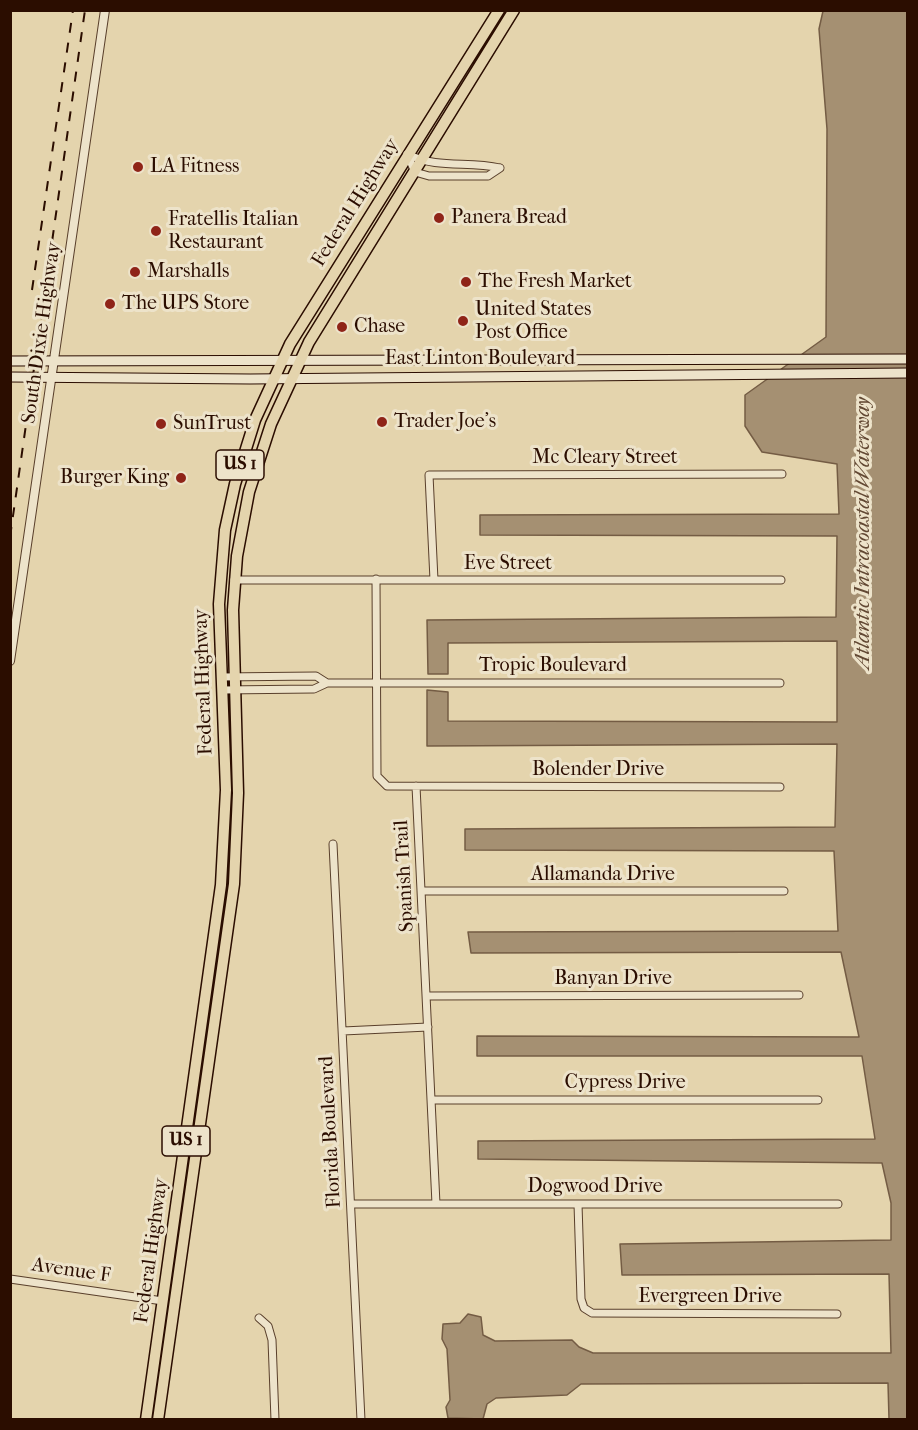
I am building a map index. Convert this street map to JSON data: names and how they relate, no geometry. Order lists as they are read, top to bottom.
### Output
{
  "streets": {
    "main road": ["Federal Highway", "East Linton Boulevard", "US 1"],
    "street": [
      "South Dixie Highway",
      "Mc Cleary Street",
      "Eve Street",
      "Tropic Boulevard",
      "Bolender Drive",
      "Allamanda Drive",
      "Spanish Trail",
      "Banyan Drive",
      "Cypress Drive",
      "Florida Boulevard",
      "Dogwood Drive",
      "Avenue F",
      "Evergreen Drive"
    ]
  },
  "crossings": [
    ["Federal Highway", "East Linton Boulevard"],
    ["Federal Highway", "Eve Street"],
    ["Federal Highway", "Tropic Boulevard"],
    ["Federal Highway", "Avenue F"],
    ["South Dixie Highway", "East Linton Boulevard"],
    ["Mc Cleary Street", "Eve Street"],
    ["Bolender Drive", "Spanish Trail"],
    ["Allamanda Drive", "Spanish Trail"],
    ["Spanish Trail", "Banyan Drive"],
    ["Spanish Trail", "Cypress Drive"],
    ["Spanish Trail", "Dogwood Drive"],
    ["Florida Boulevard", "Dogwood Drive"],
    ["Dogwood Drive", "Evergreen Drive"]
  ],
  "water": ["Atlantic Intracoastal Waterway"],
  "places": [
    "LA Fitness",
    "Panera Bread",
    "Fratellis Italian Restaurant",
    "Marshalls",
    "The Fresh Market",
    "The UPS Store",
    "United States Post Office",
    "Chase",
    "Trader Joe's",
    "SunTrust",
    "Burger King"
  ]
}
